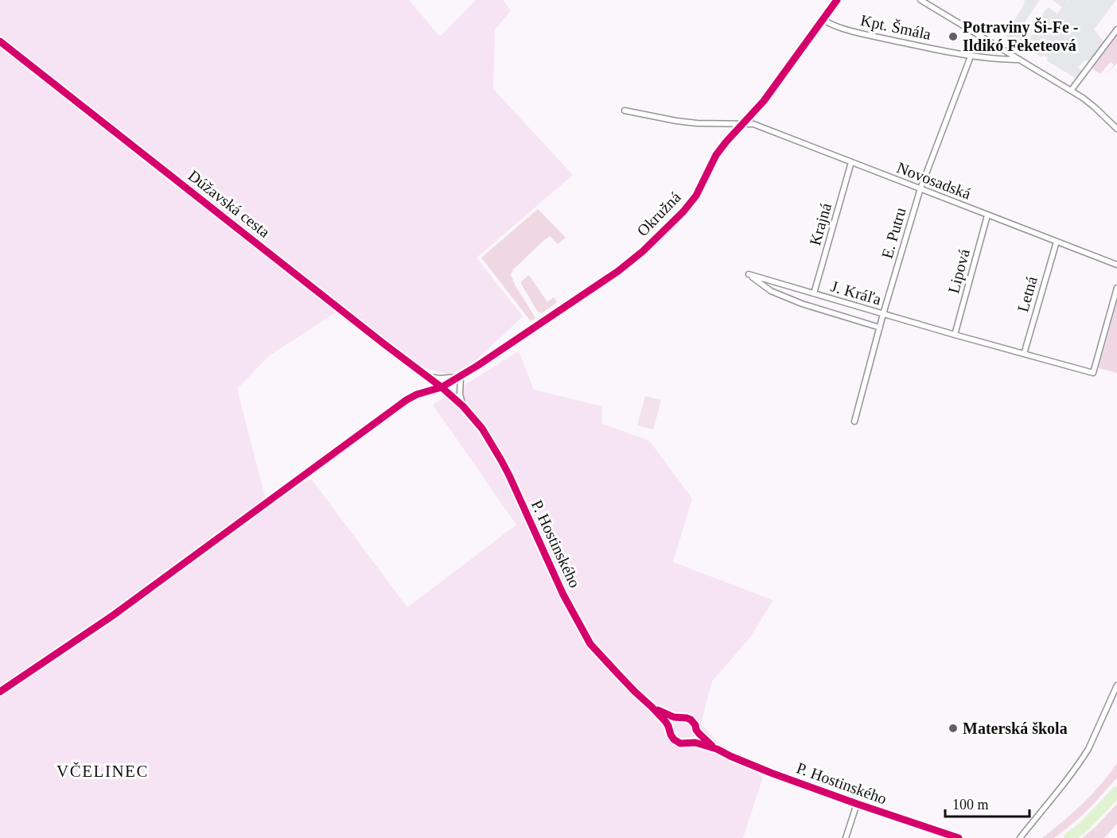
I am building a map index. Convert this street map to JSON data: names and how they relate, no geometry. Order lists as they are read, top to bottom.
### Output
{
  "streets": {
    "street": [
      "Kpt. Šmála",
      "Novosadská",
      "Dúžavská cesta",
      "Okružná",
      "Krajná",
      "E. Putru",
      "Lipová",
      "J. Kráľa",
      "Letná",
      "P. Hostinského"
    ]
  },
  "crossings": [
    ["Kpt. Šmála", "Okružná"],
    ["Kpt. Šmála", "E. Putru"],
    ["Novosadská", "Okružná"],
    ["Novosadská", "Krajná"],
    ["Novosadská", "E. Putru"],
    ["Novosadská", "Lipová"],
    ["Novosadská", "Letná"],
    ["Dúžavská cesta", "Okružná"],
    ["Dúžavská cesta", "P. Hostinského"],
    ["Okružná", "P. Hostinského"],
    ["Krajná", "J. Kráľa"],
    ["E. Putru", "J. Kráľa"],
    ["Lipová", "J. Kráľa"],
    ["J. Kráľa", "Letná"]
  ],
  "districts": ["VČELINEC"],
  "places": ["Potraviny Ši-Fe - Ildikó Feketeová", "Materská škola"],
  "scale_bar": "100 m"
}
